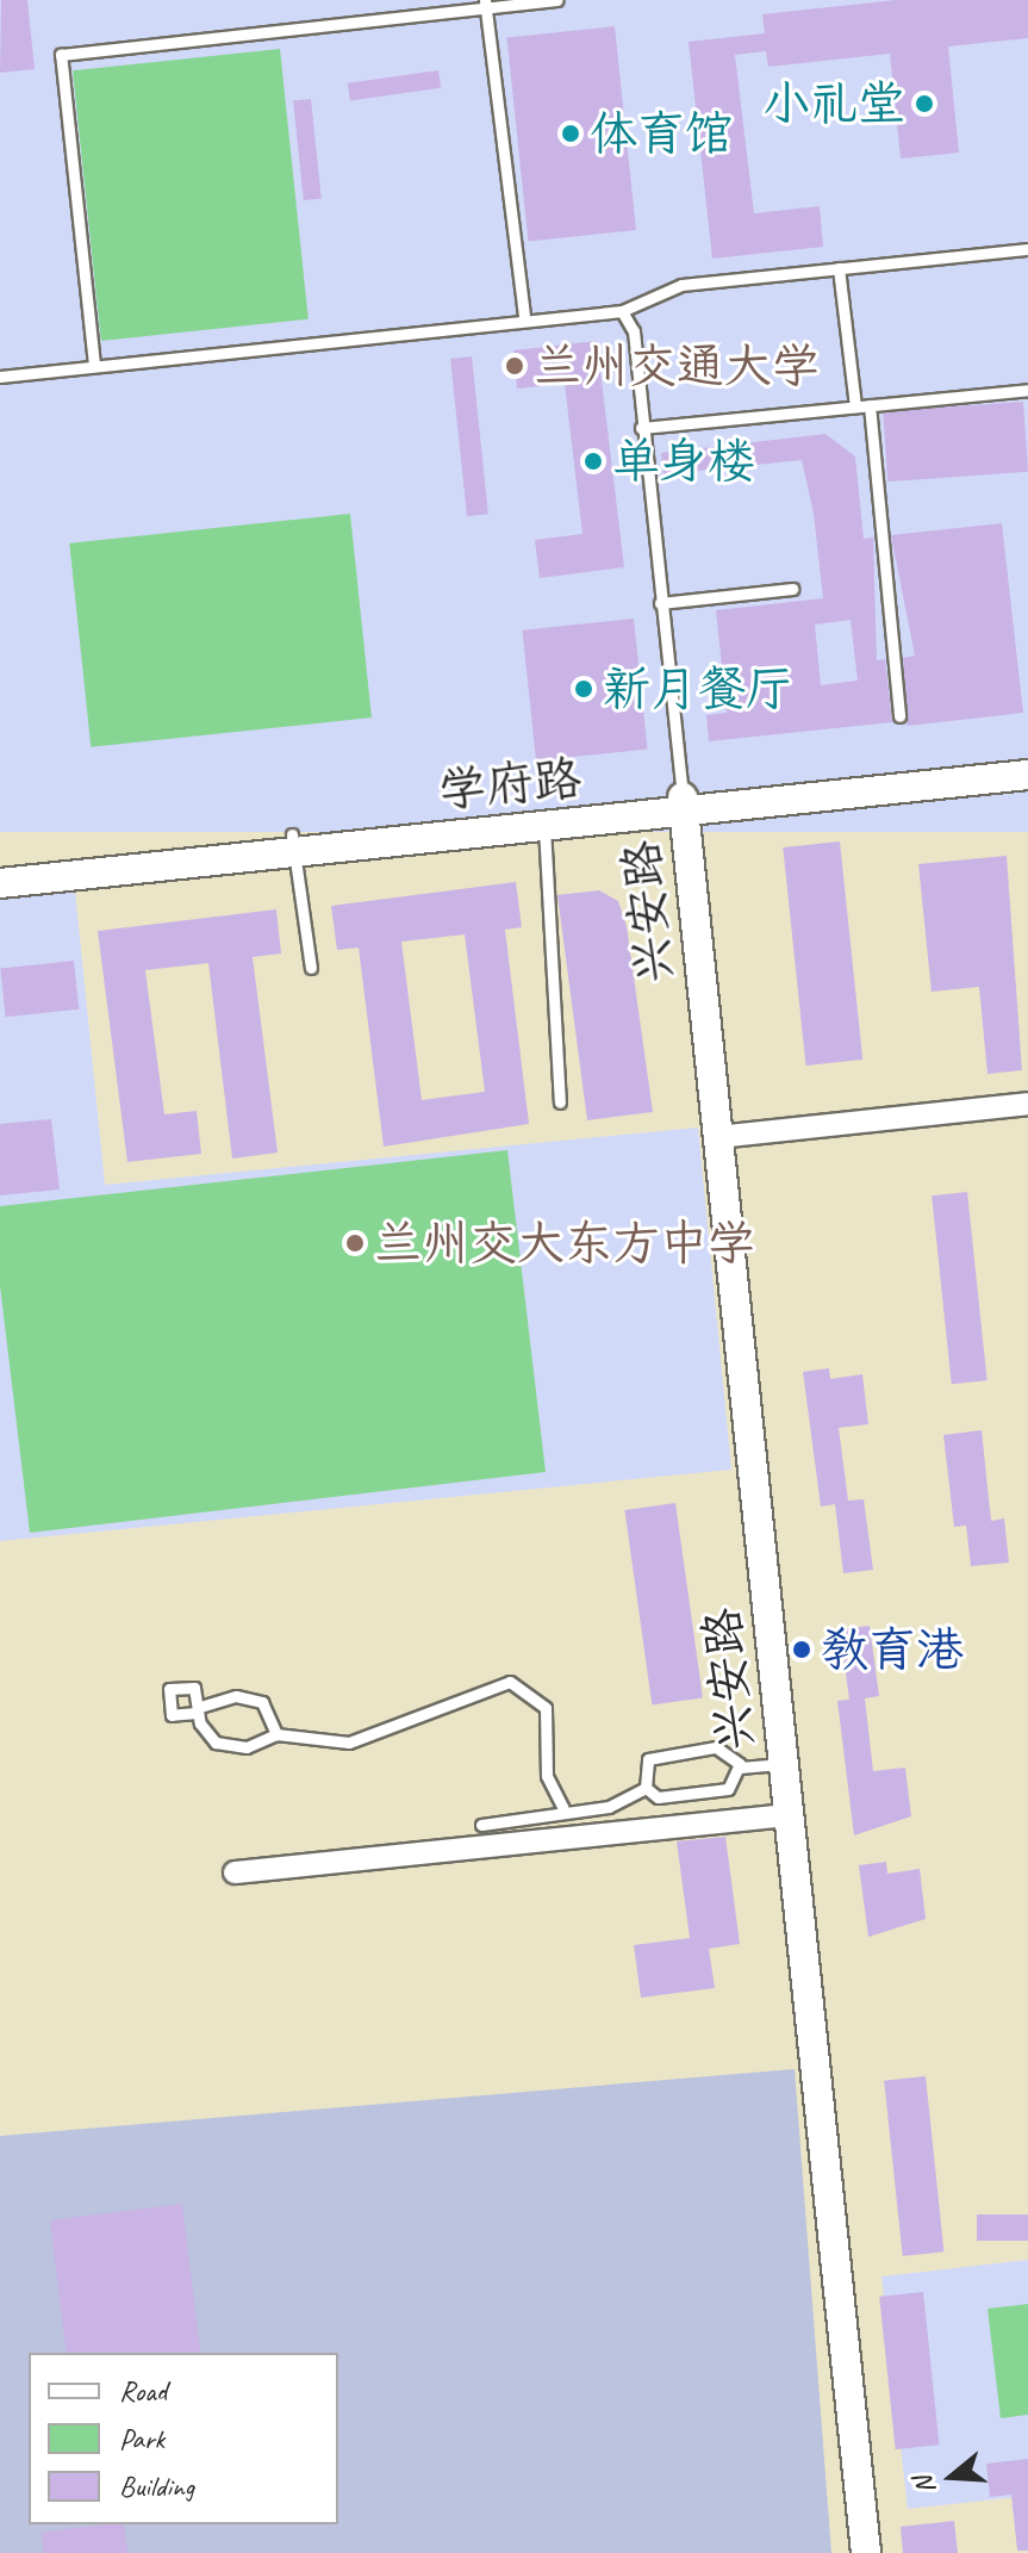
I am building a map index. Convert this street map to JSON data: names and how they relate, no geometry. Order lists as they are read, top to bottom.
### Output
{
  "streets": {
    "street": ["学府路", "兴安路"]
  },
  "crossings": [
    ["学府路", "兴安路"]
  ],
  "places": [
    "小礼堂",
    "体育馆",
    "兰州交通大学",
    "单身楼",
    "新月餐厅",
    "兰州交大东方中学",
    "教育港"
  ],
  "legend": ["Road", "Park", "Building"],
  "north": "left"
}
